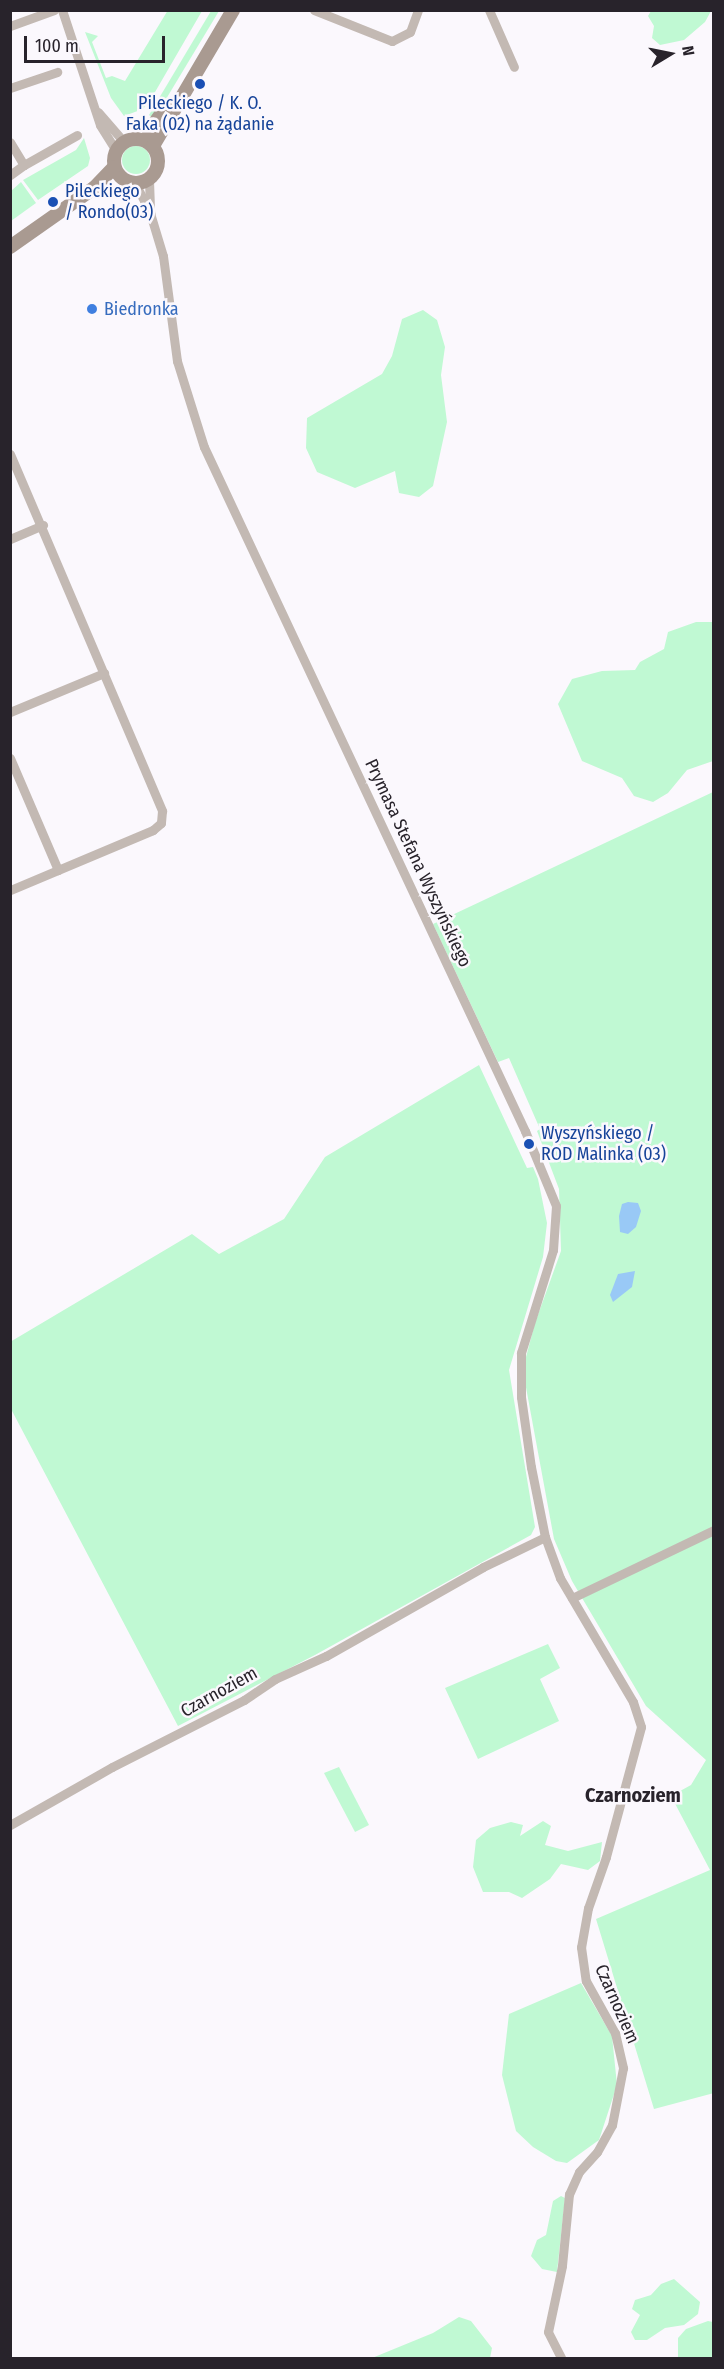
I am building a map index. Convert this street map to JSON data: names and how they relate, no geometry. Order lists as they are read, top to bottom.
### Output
{
  "streets": {
    "street": ["Prymasa Stefana Wyszyńskiego", "Czarnoziem"]
  },
  "crossings": [
    ["Prymasa Stefana Wyszyńskiego", "Czarnoziem"]
  ],
  "districts": ["Czarnoziem"],
  "places": [
    "Pileckiego / K. O. Faka (02) na żądanie",
    "Pileckiego / Rondo(03)",
    "Biedronka",
    "Wyszyńskiego / ROD Malinka (03)"
  ],
  "scale_bar": "100 m",
  "north": "right"
}
